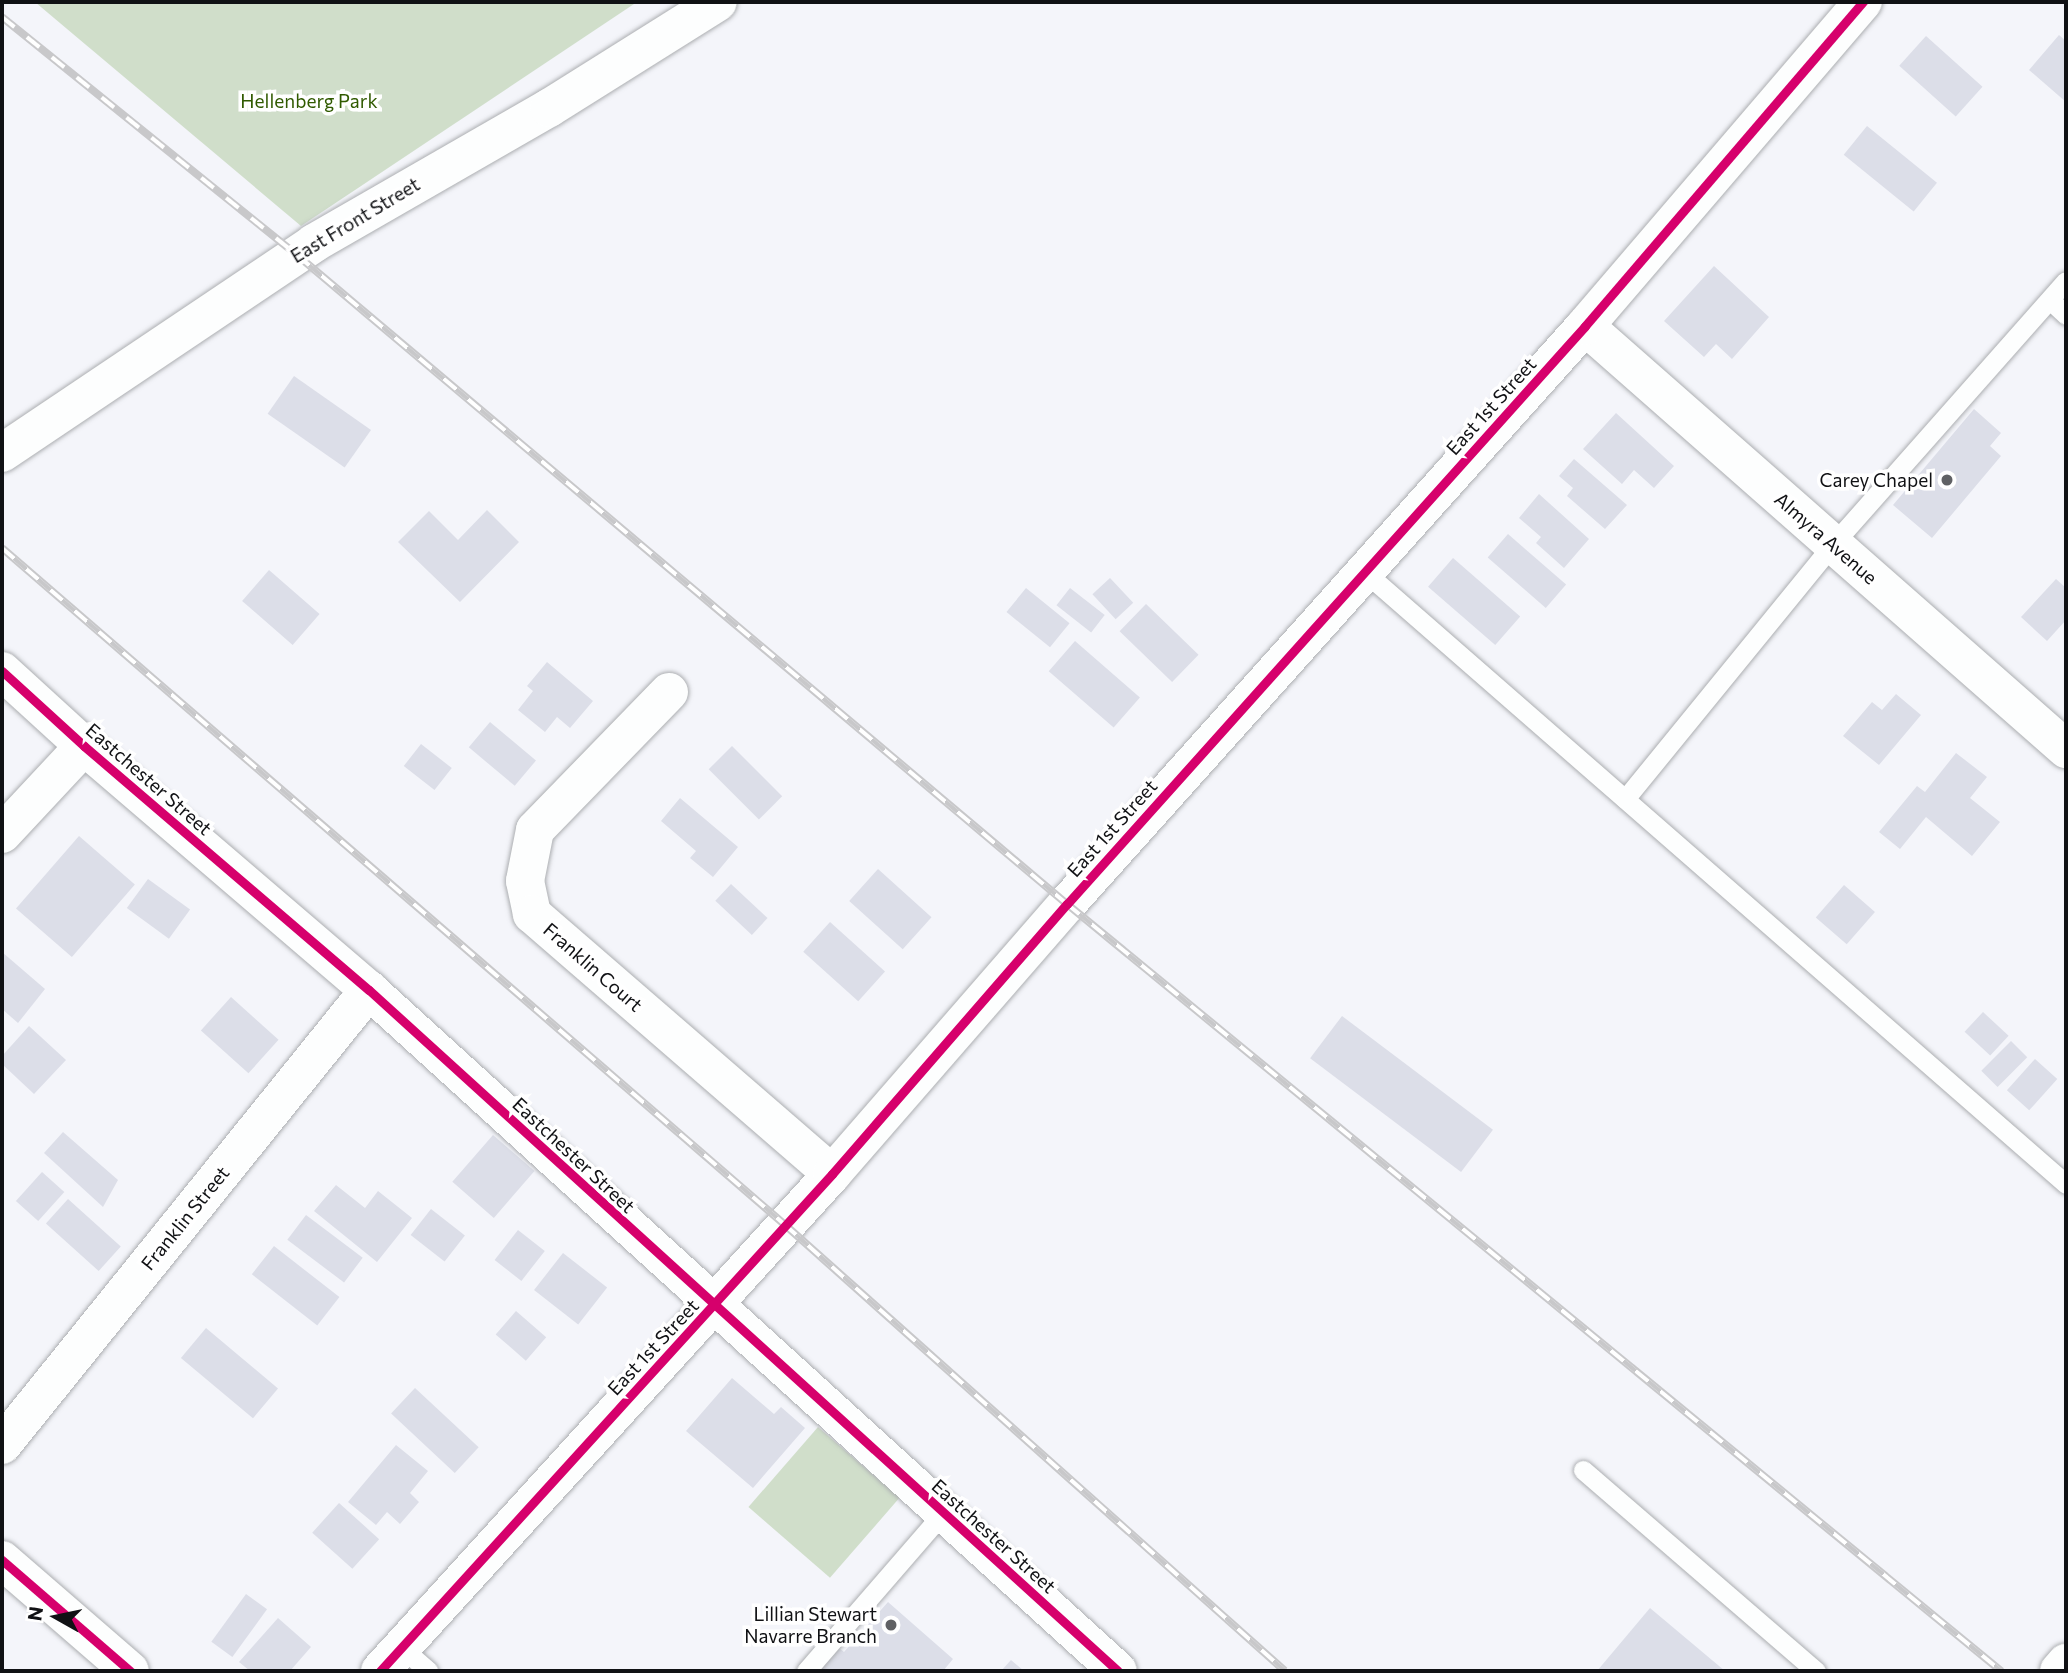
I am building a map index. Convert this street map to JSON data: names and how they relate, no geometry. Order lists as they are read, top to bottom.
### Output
{
  "streets": {
    "street": [
      "East Front Street",
      "East 1st Street",
      "Almyra Avenue",
      "Eastchester Street",
      "Franklin Court",
      "Franklin Street"
    ]
  },
  "crossings": [
    ["East 1st Street", "Almyra Avenue"],
    ["East 1st Street", "Eastchester Street"],
    ["East 1st Street", "Franklin Court"],
    ["Eastchester Street", "Franklin Street"]
  ],
  "parks": ["Hellenberg Park"],
  "places": ["Carey Chapel", "Lillian Stewart Navarre Branch"],
  "north": "left"
}
